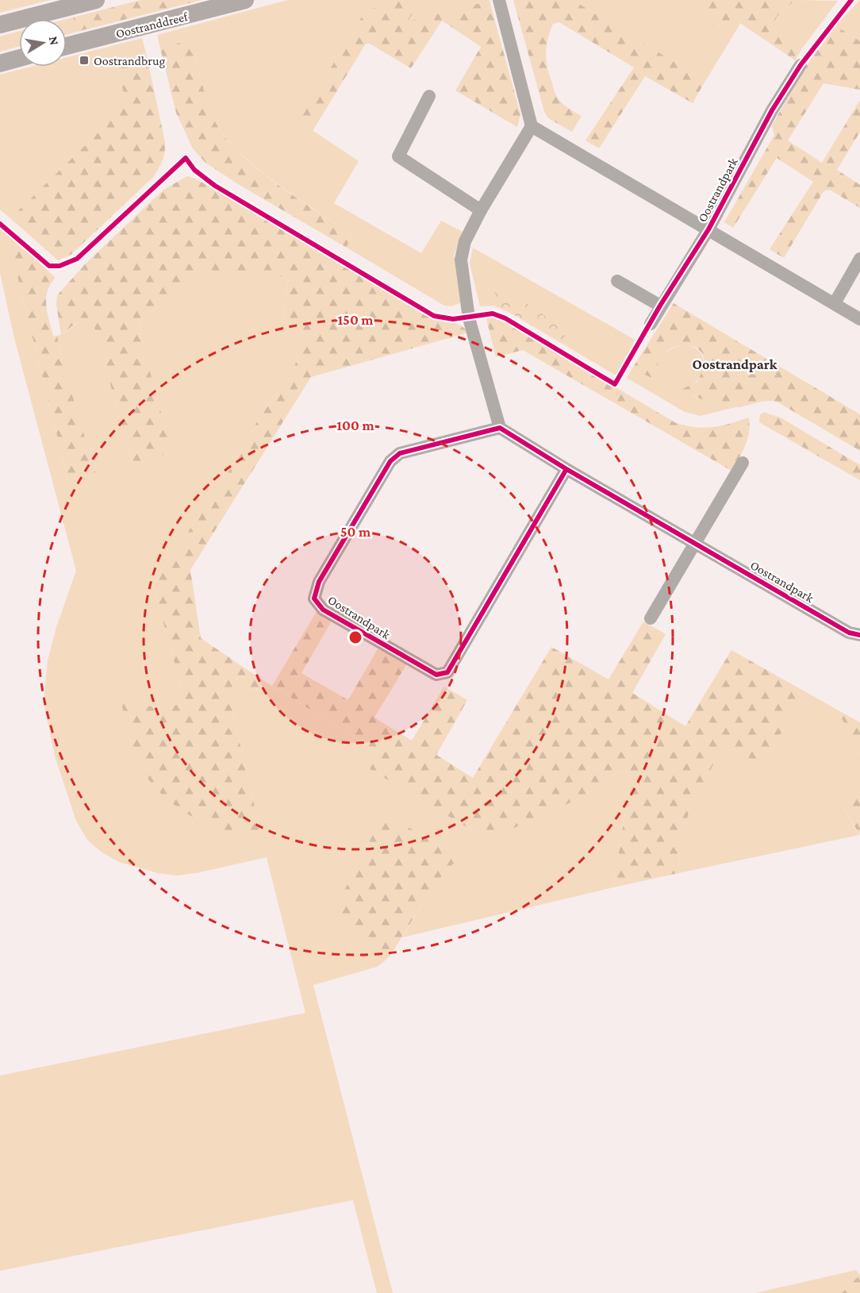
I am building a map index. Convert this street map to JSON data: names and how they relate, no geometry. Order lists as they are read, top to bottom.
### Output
{
  "streets": {
    "main road": ["Oostranddreef"],
    "street": ["Oostrandpark"]
  },
  "districts": ["Oostrandpark"],
  "places": {
    "transit": ["Oostrandbrug"]
  },
  "north": "right",
  "rings": ["150 m", "100 m", "50 m"]
}
